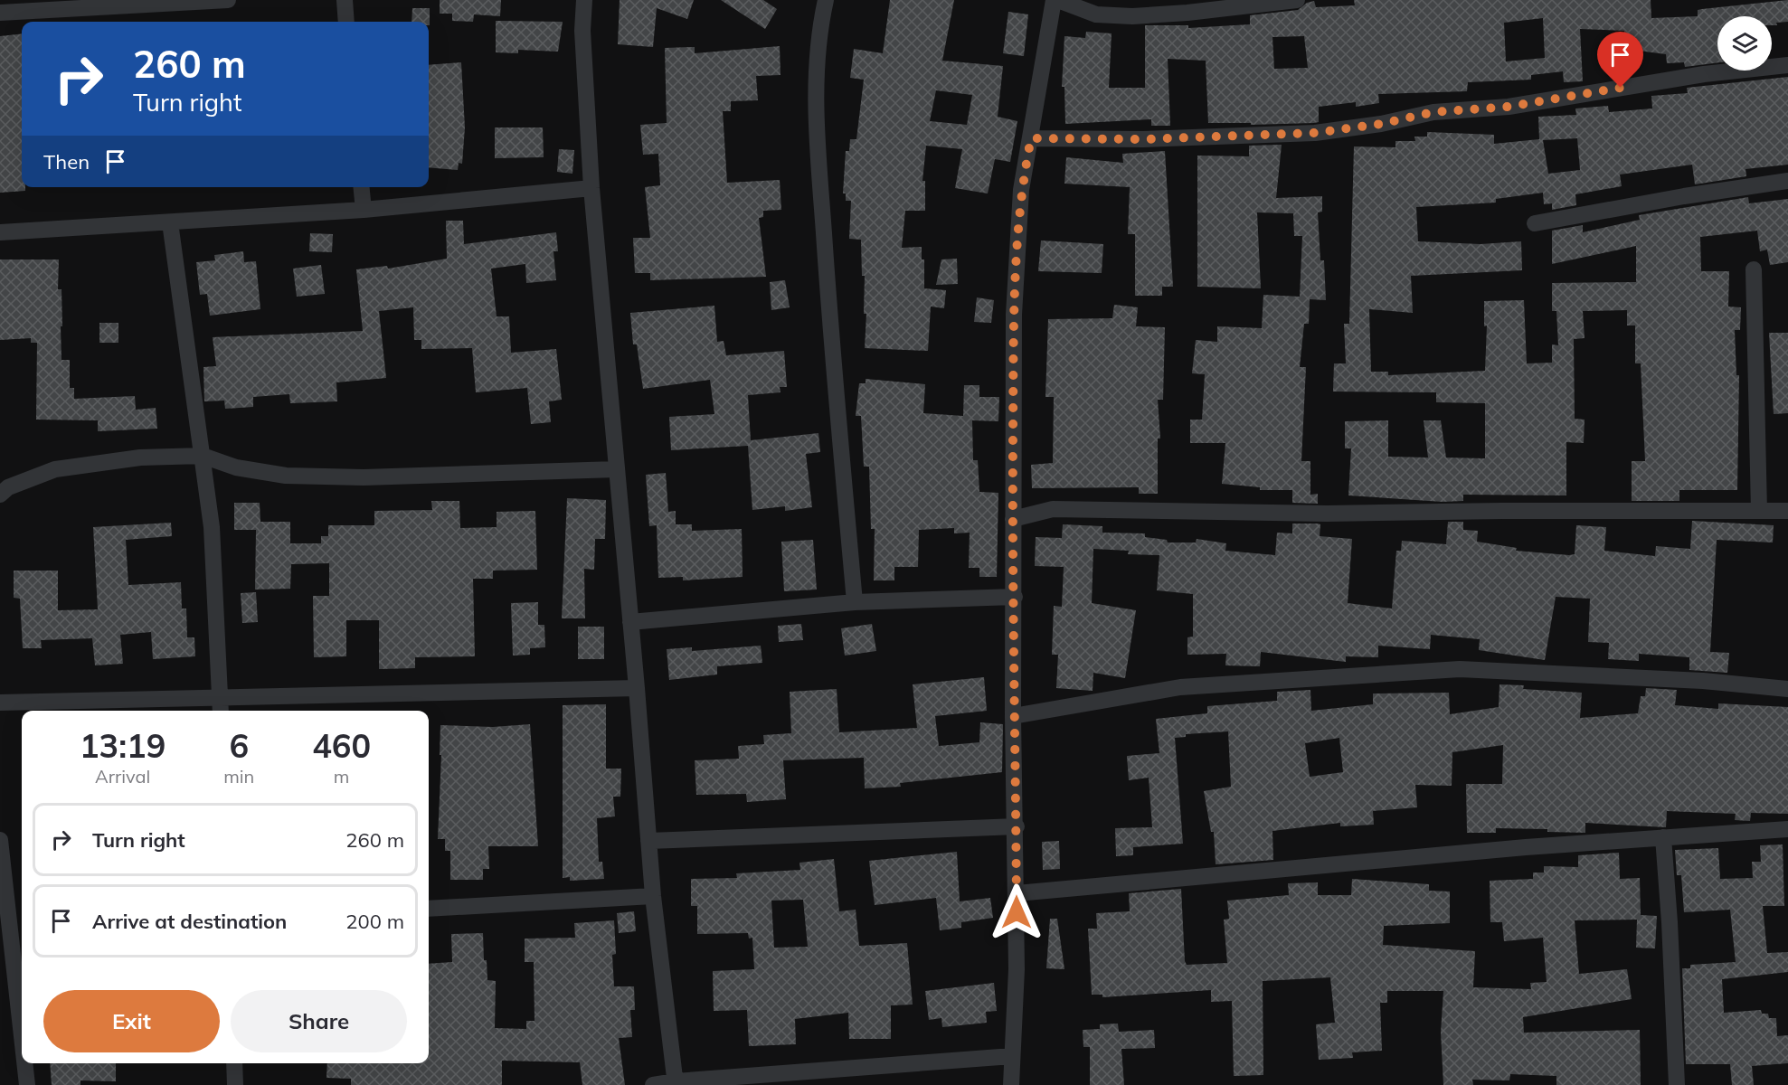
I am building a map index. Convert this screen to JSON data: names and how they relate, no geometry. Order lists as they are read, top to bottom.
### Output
{
  "page": {
    "turn": ["260 m", "Turn right"],
    "then": "Then",
    "eta": [
      "13:19",
      "Arrival",
      "6",
      "min",
      "460",
      "m"
    ],
    "list": [
      {
        "name": "Turn right",
        "value": "260 m"
      },
      {
        "name": "Arrive at destination",
        "value": "200 m"
      }
    ],
    "buttons": ["Exit", "Share"]
  }
}
